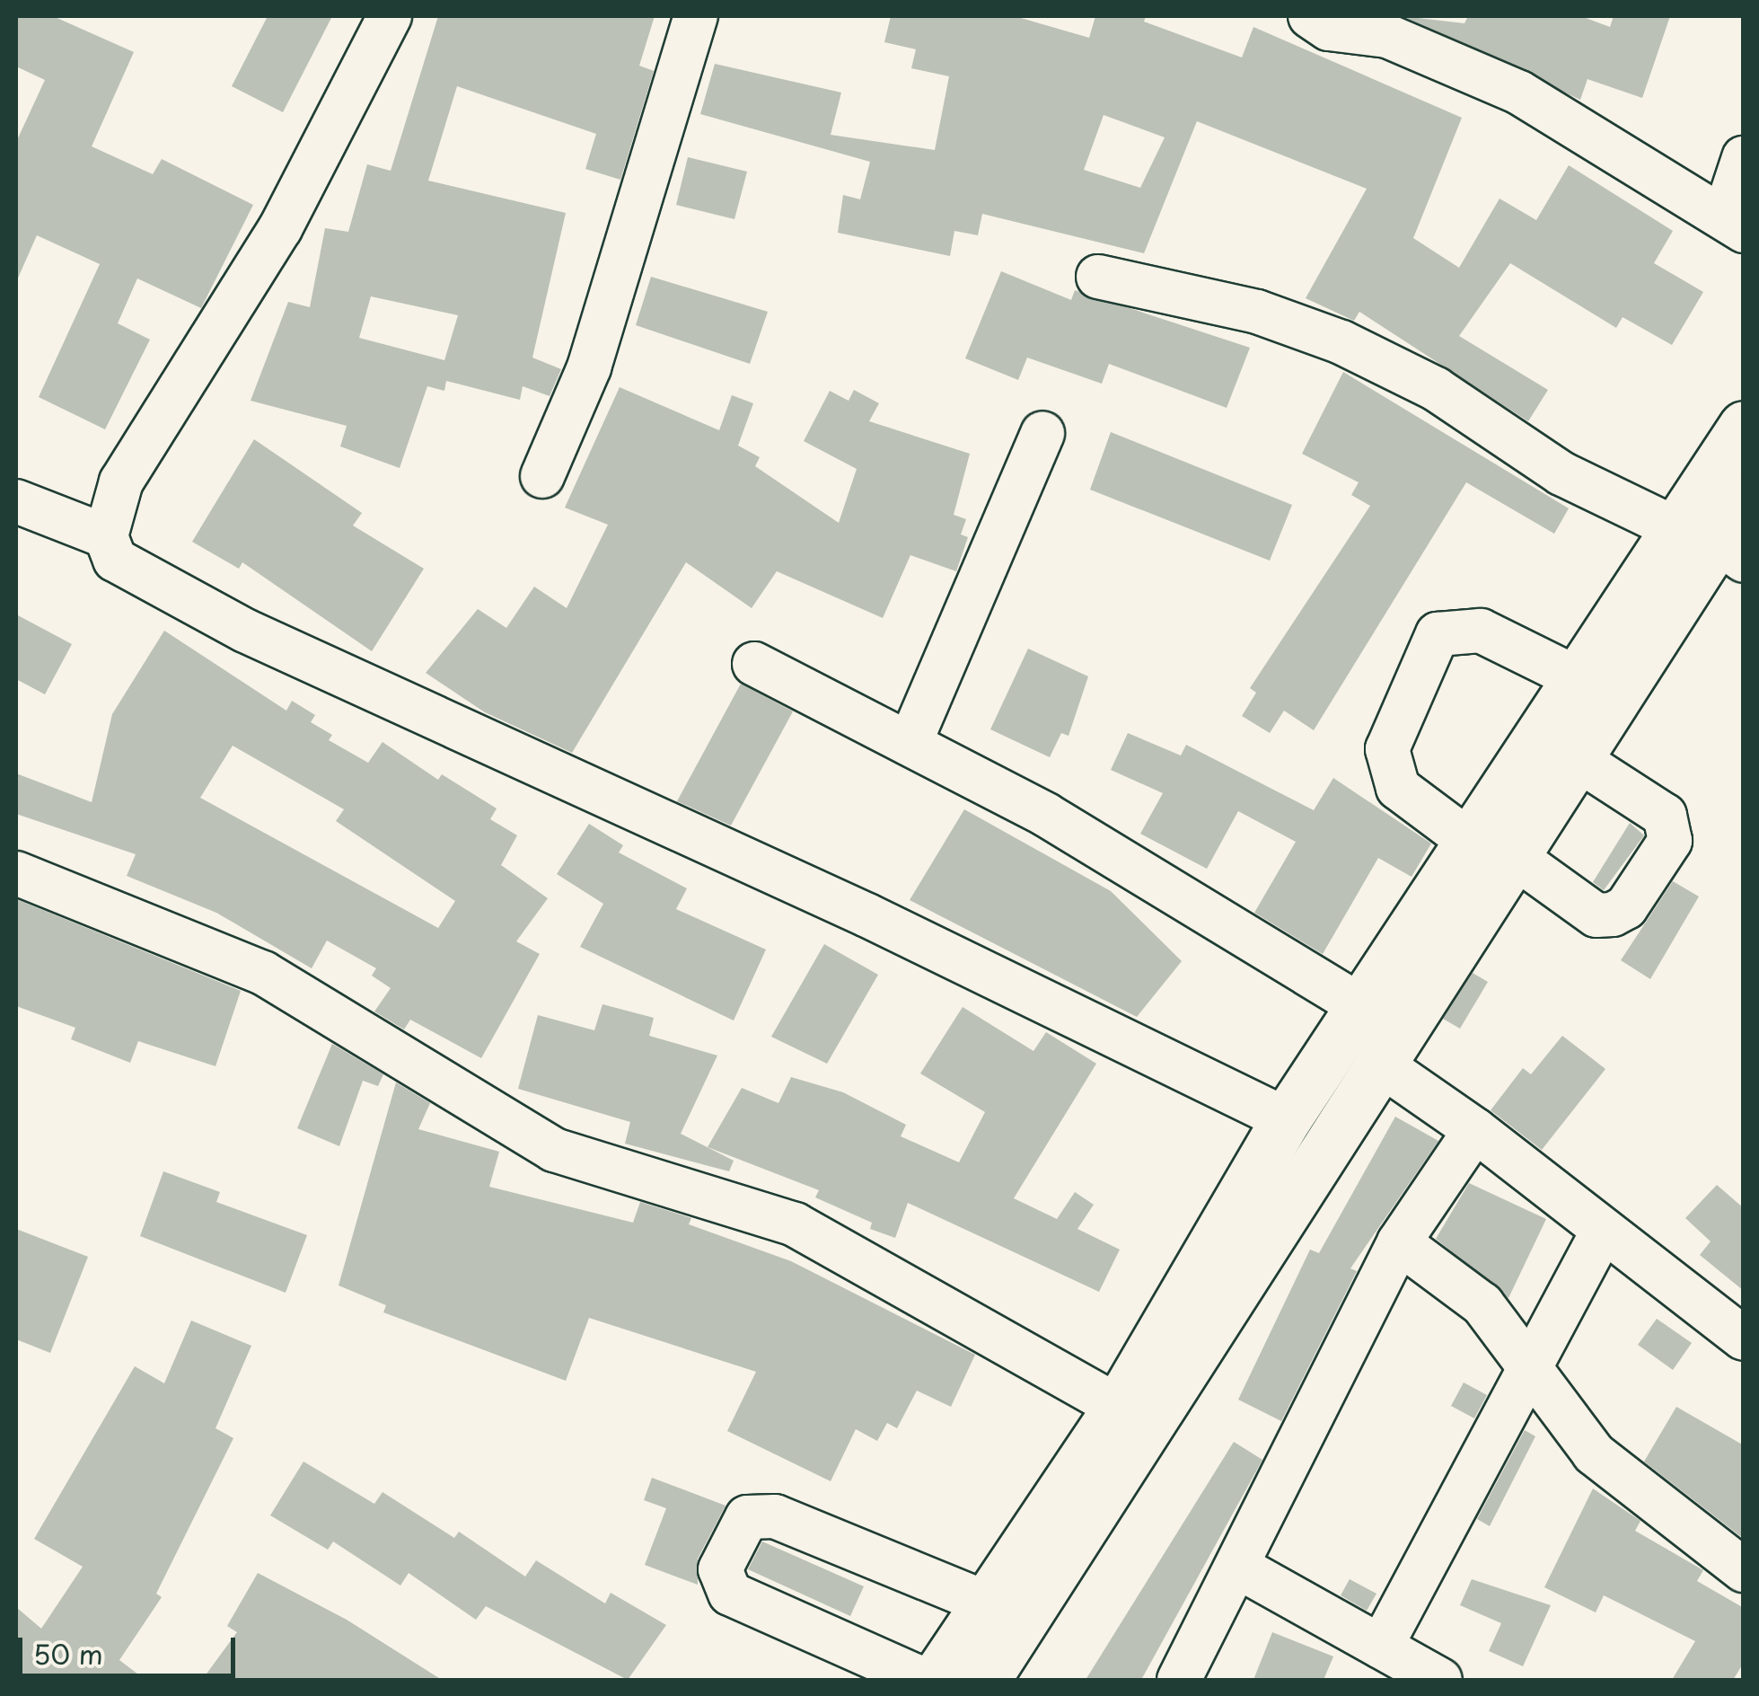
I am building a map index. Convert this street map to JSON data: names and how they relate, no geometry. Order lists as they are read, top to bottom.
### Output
{
  "scale_bar": "50 m"
}
